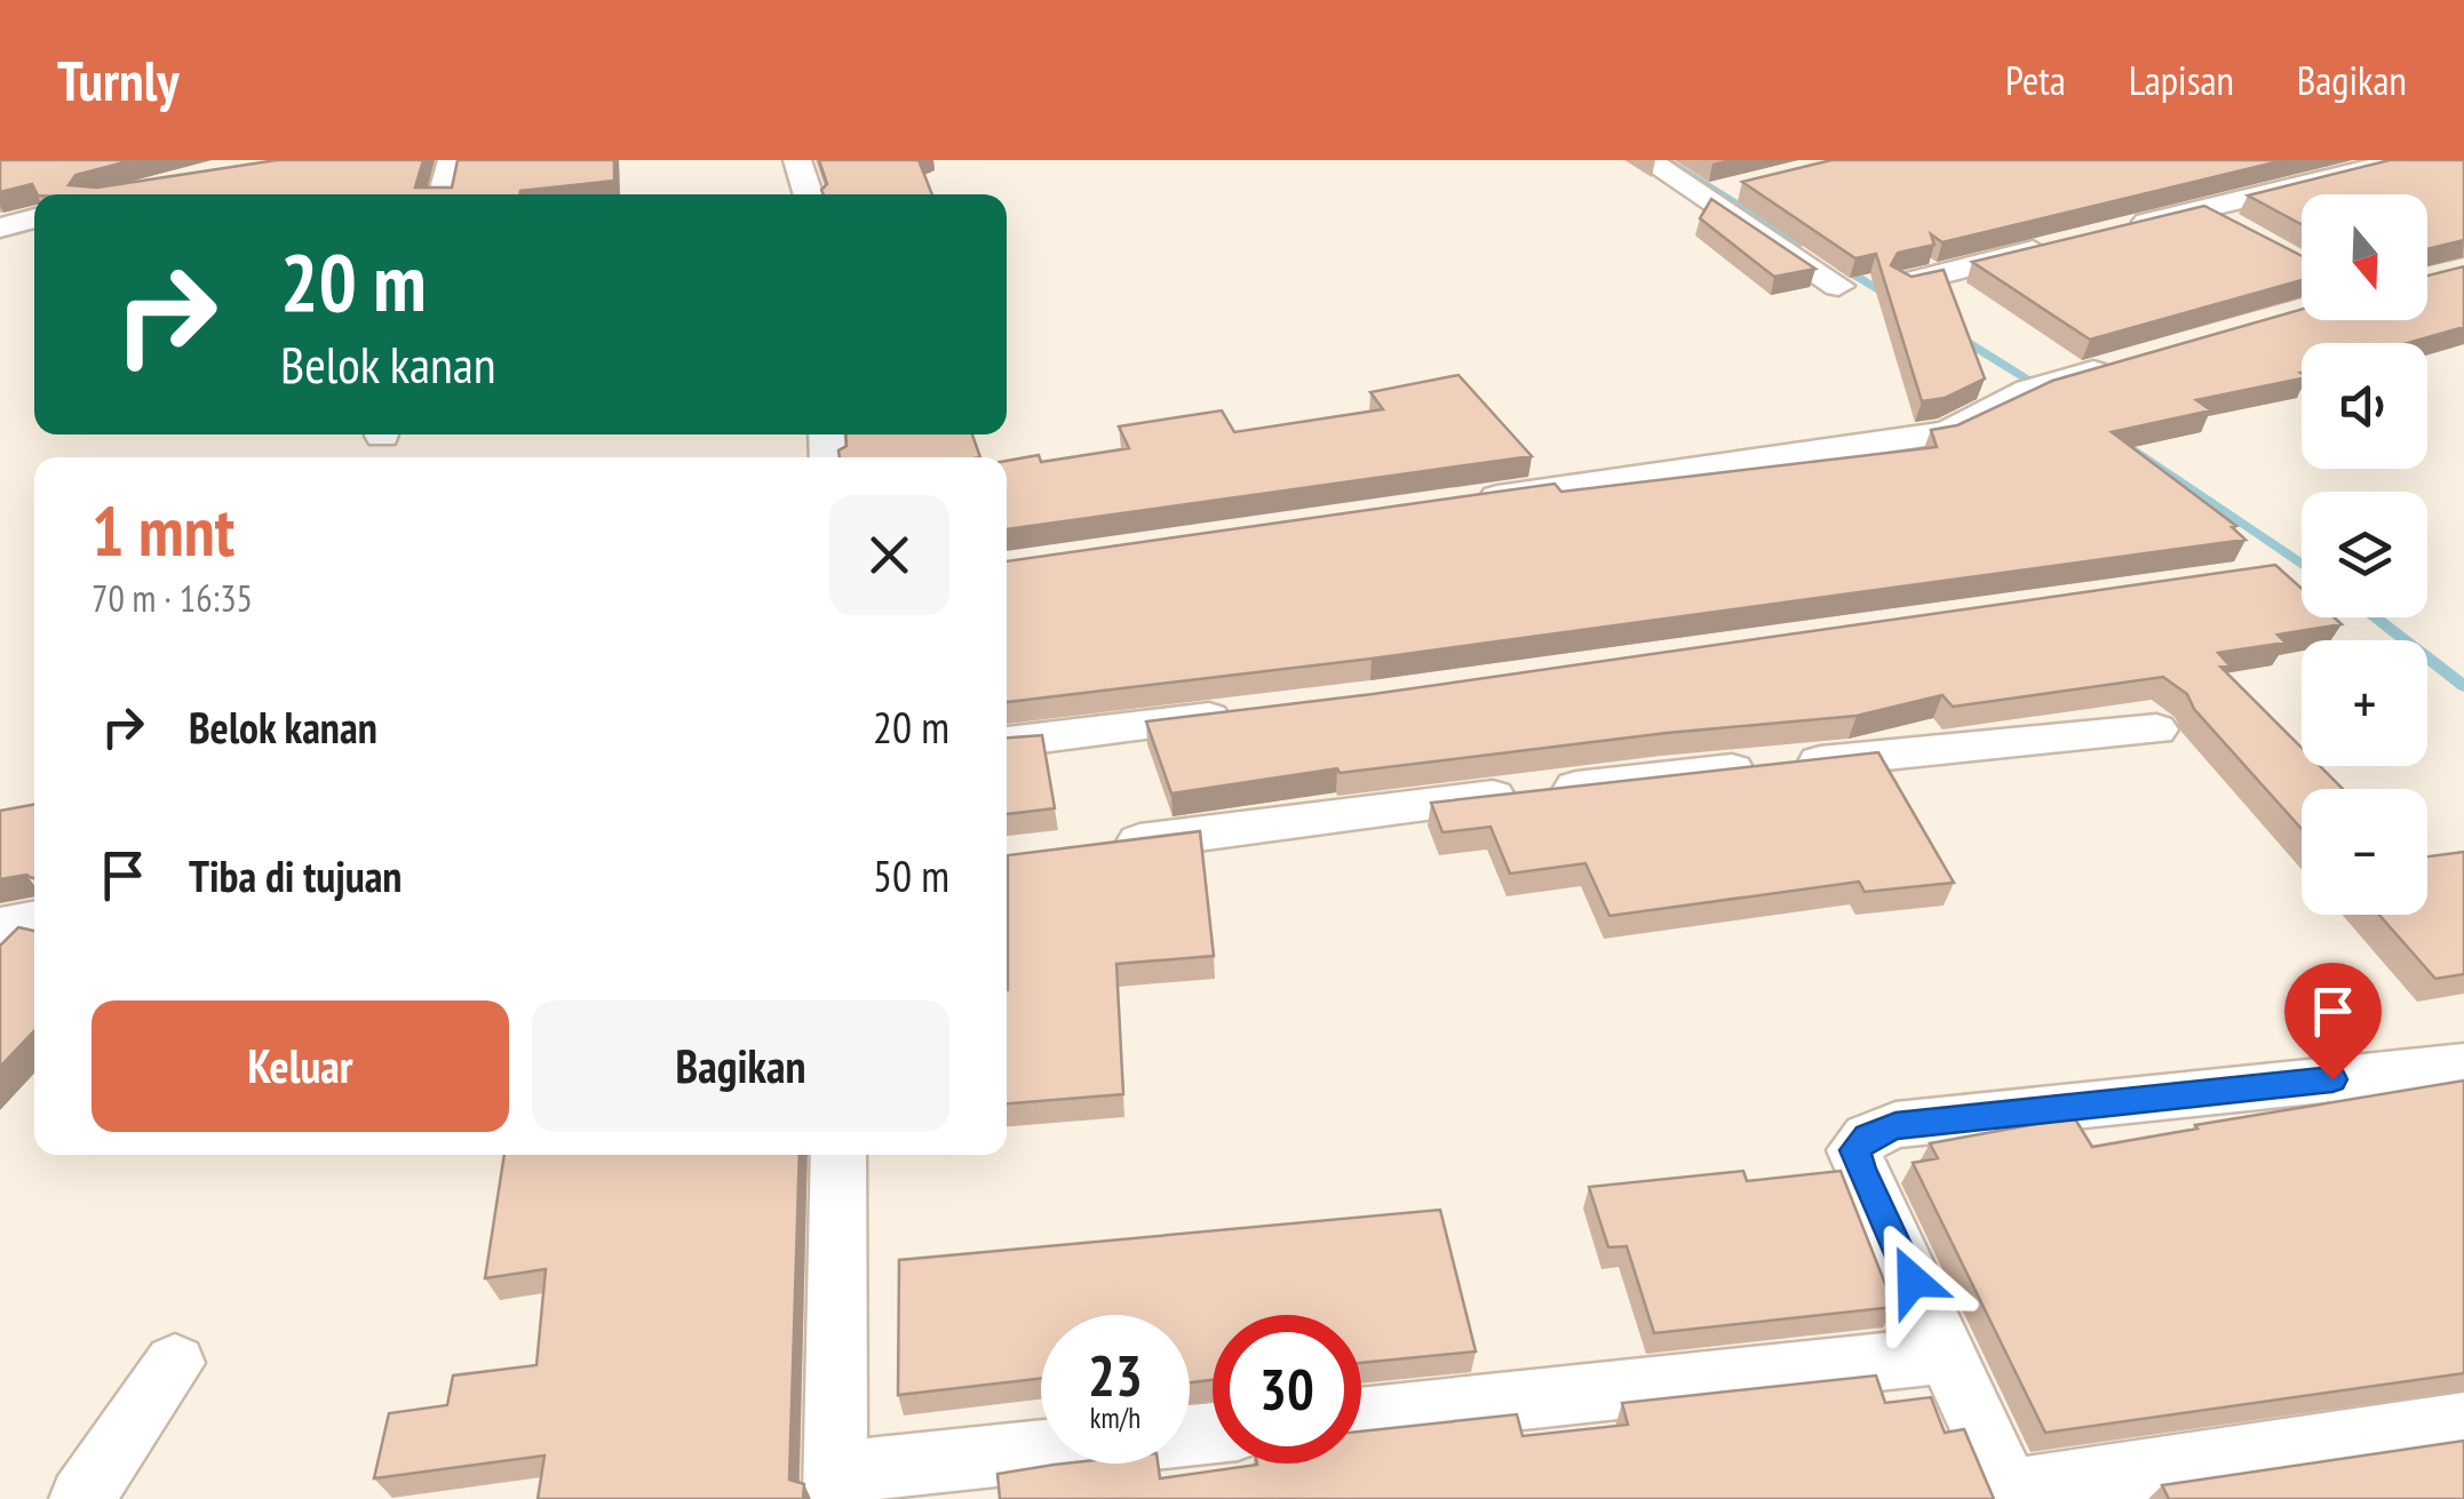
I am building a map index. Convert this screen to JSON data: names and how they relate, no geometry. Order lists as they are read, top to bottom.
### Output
{
  "north": "bottom",
  "page": {
    "header": "Turnly",
    "nav": ["Peta", "Lapisan", "Bagikan"],
    "map_buttons": ["+", "−"],
    "turn": ["20 m", "Belok kanan"],
    "heading": ["1 mnt", "70 m · 16:35"],
    "list": [
      {
        "name": "Belok kanan",
        "value": "20 m"
      },
      {
        "name": "Tiba di tujuan",
        "value": "50 m"
      }
    ],
    "buttons": ["Keluar", "Bagikan"],
    "speed": "23 km/h",
    "limit": "30"
  }
}
